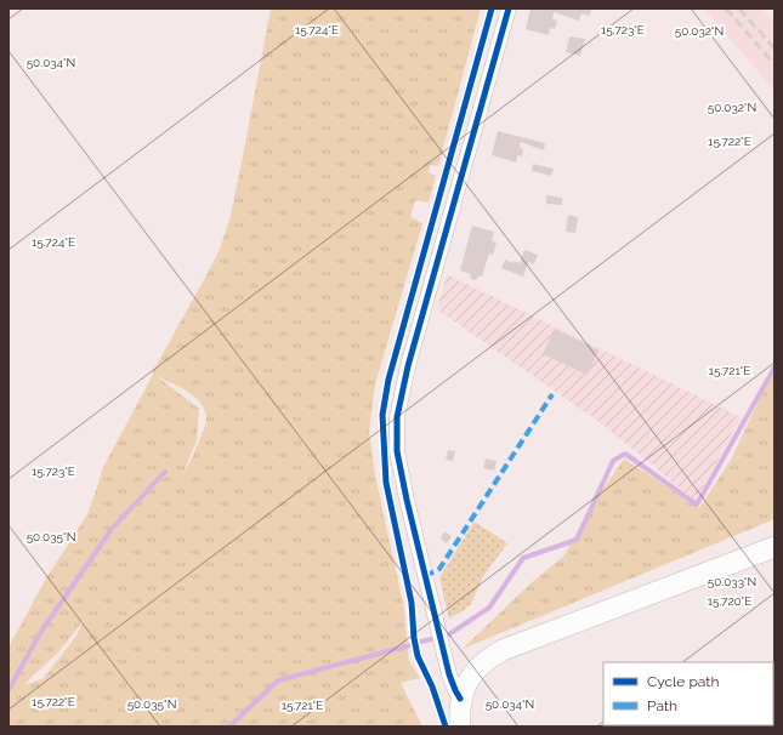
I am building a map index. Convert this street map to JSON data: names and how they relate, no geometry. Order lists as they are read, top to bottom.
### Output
{
  "legend": ["Cycle path", "Path"],
  "coordinates": [
    "15.724°E",
    "15.723°E",
    "50.032°N",
    "50.034°N",
    "15.722°E",
    "15.721°E",
    "50.035°N",
    "50.033°N",
    "15.720°E"
  ]
}
